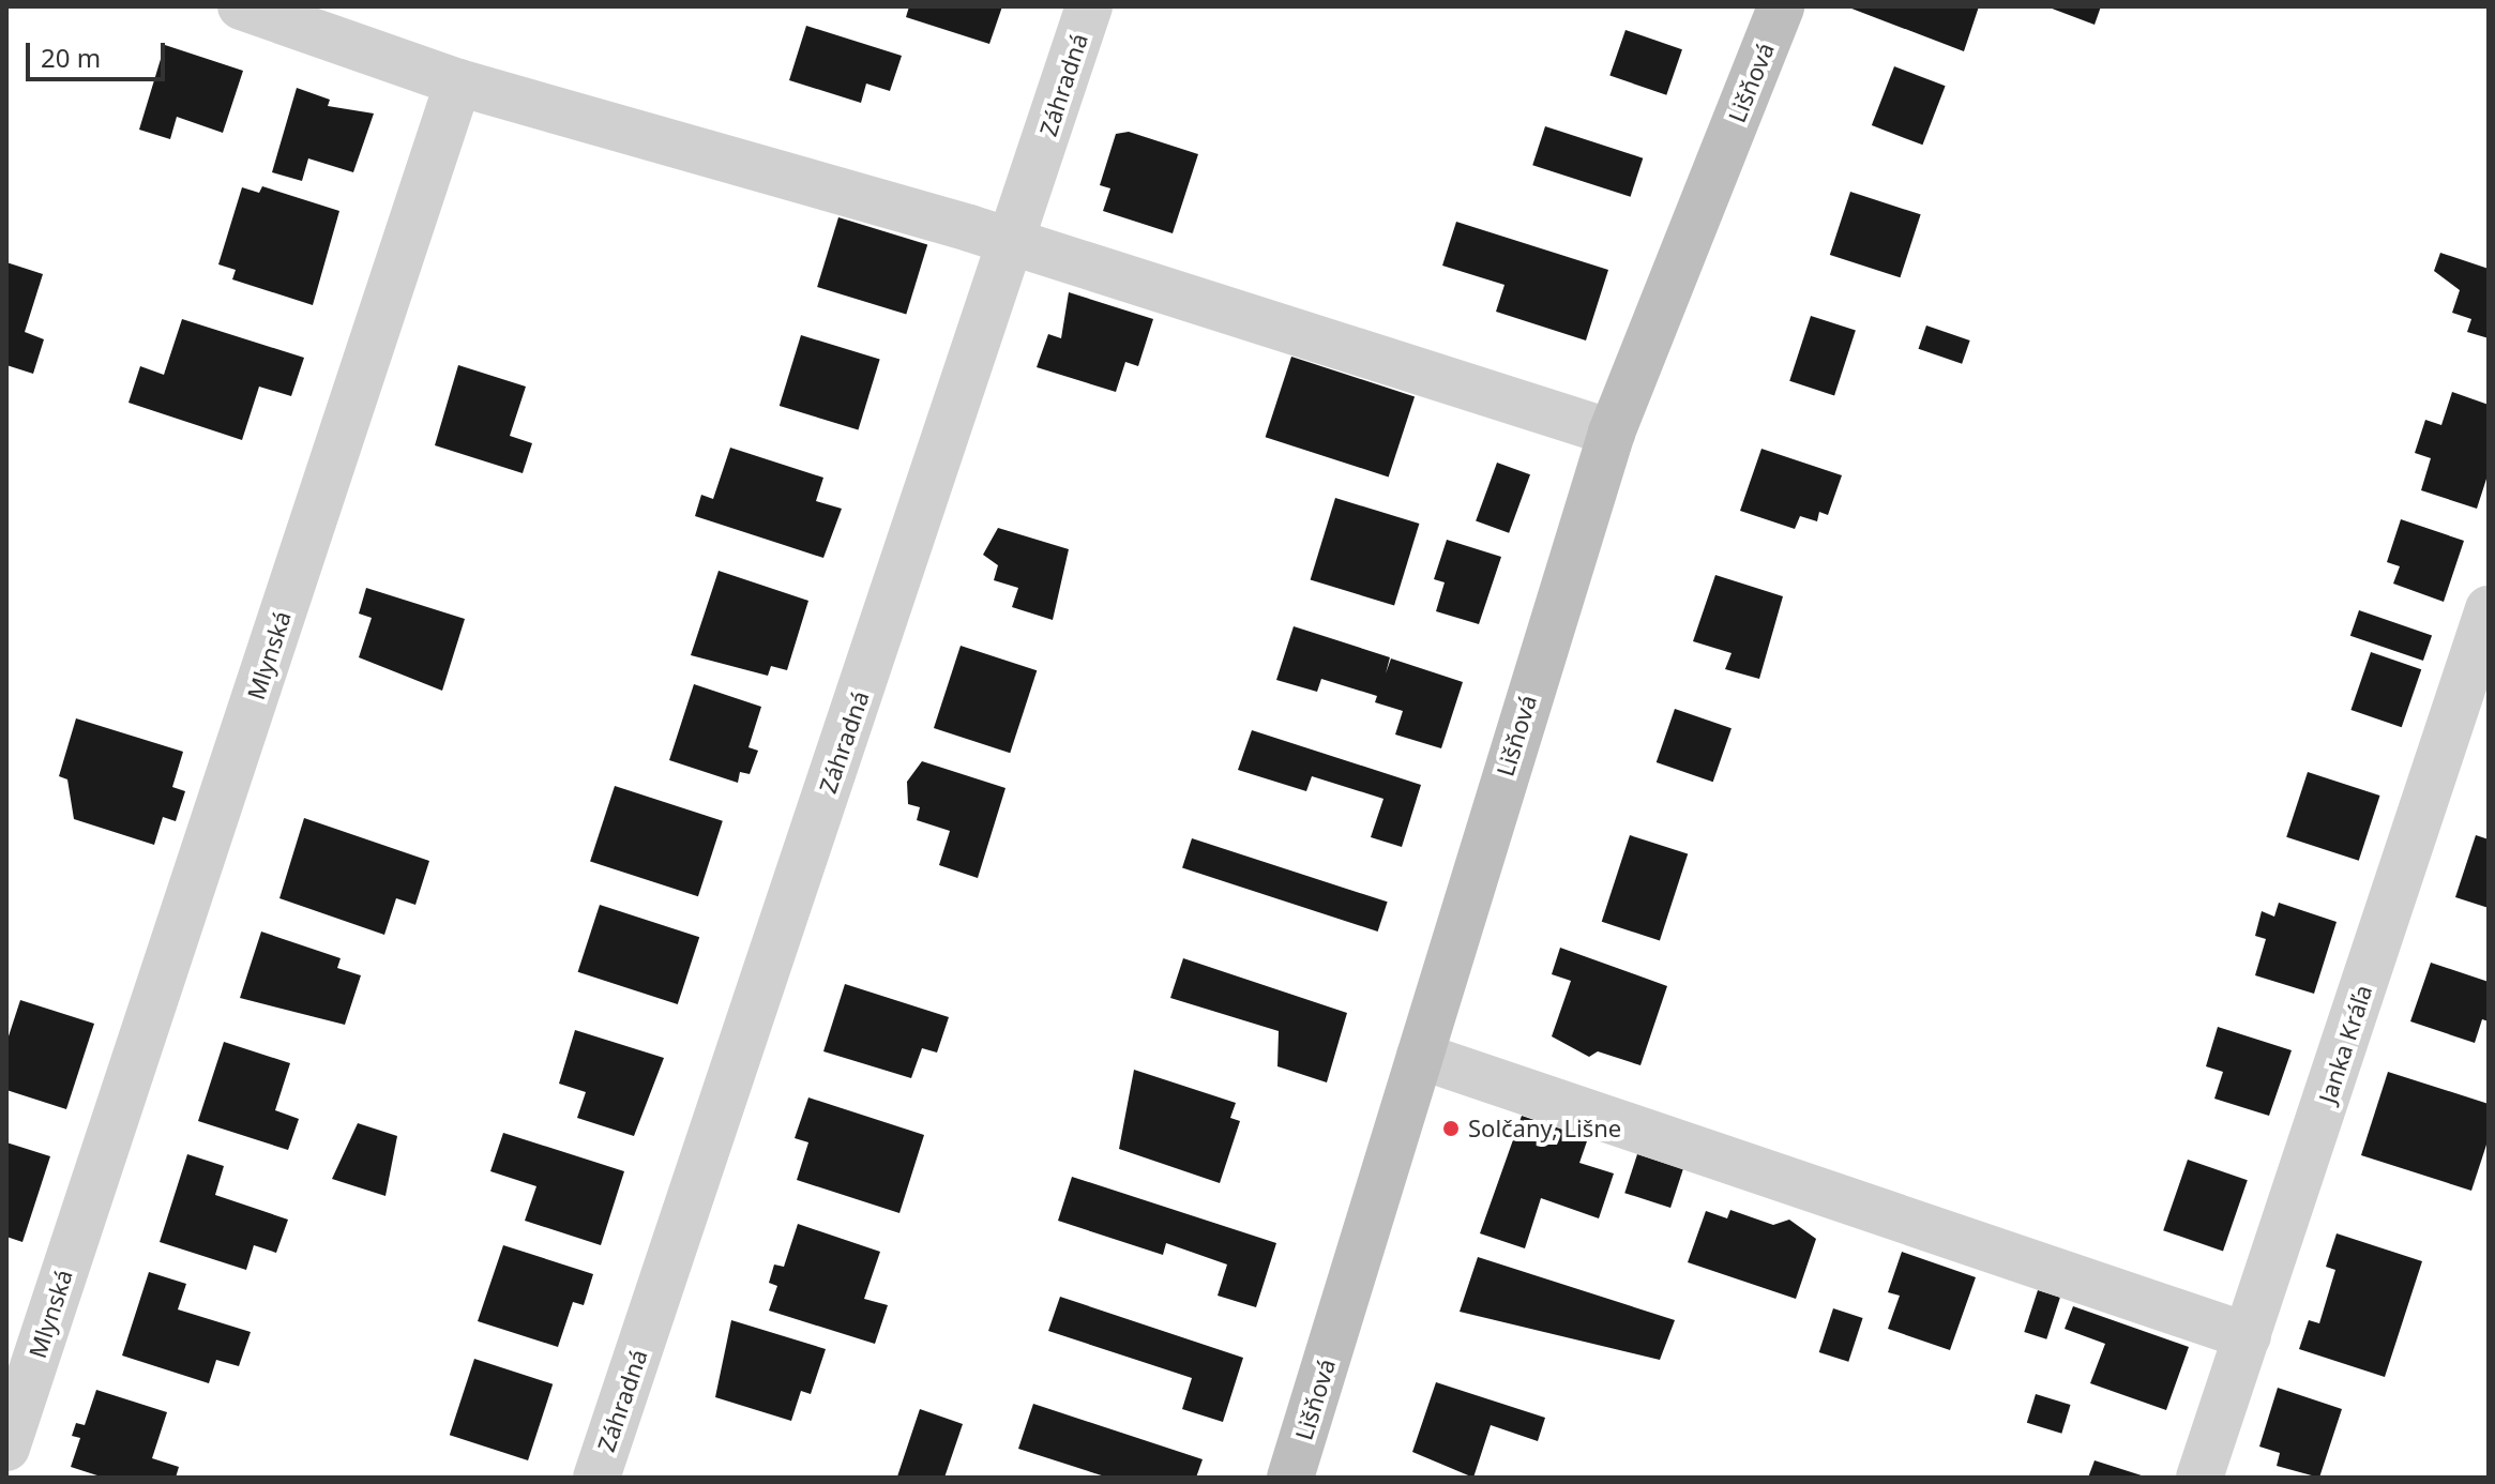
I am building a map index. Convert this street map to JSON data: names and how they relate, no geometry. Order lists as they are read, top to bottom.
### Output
{
  "streets": {
    "main road": ["Lišňová"],
    "street": ["Záhradná", "Mlynská", "Janka Kráľa"]
  },
  "places": ["Solčany, Lišne"],
  "scale_bar": "20 m"
}
